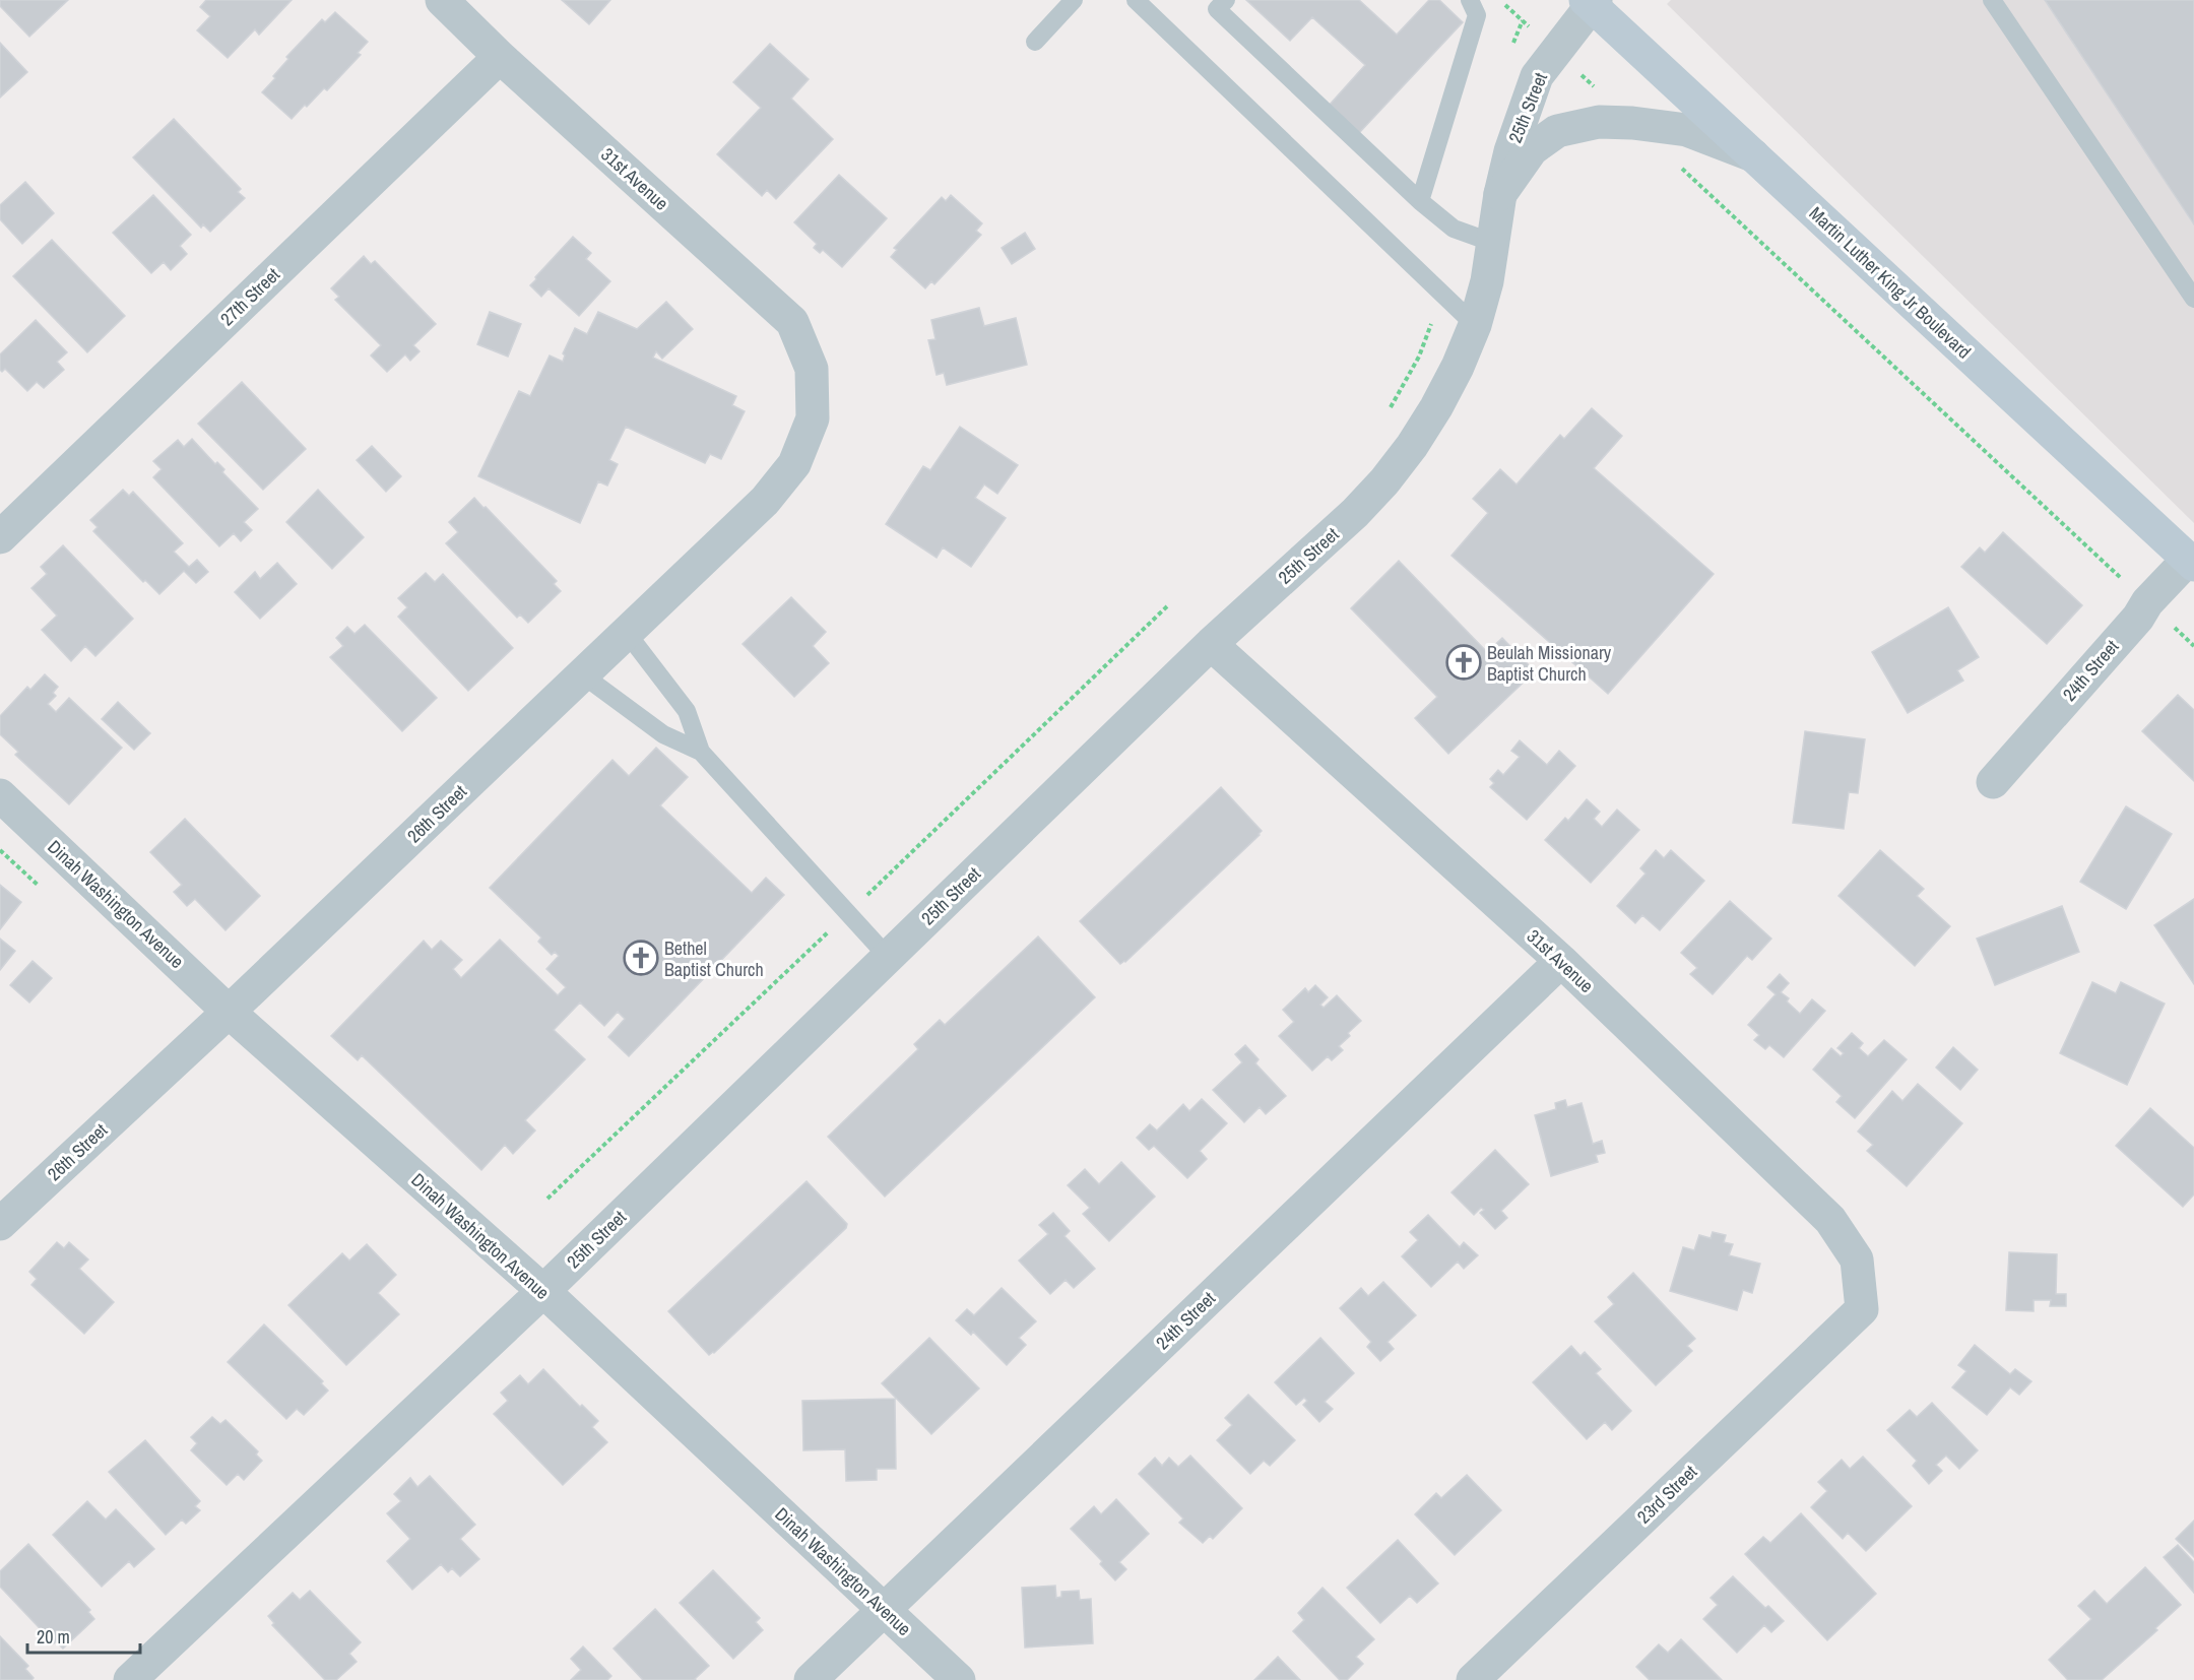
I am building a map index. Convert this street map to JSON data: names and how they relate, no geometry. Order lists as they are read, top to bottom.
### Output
{
  "streets": {
    "main road": ["Martin Luther King Jr Boulevard"],
    "street": [
      "25th Street",
      "31st Avenue",
      "27th Street",
      "24th Street",
      "26th Street",
      "Dinah Washington Avenue",
      "23rd Street"
    ]
  },
  "crossings": [
    ["25th Street", "31st Avenue"],
    ["25th Street", "Martin Luther King Jr Boulevard"],
    ["25th Street", "Dinah Washington Avenue"],
    ["31st Avenue", "27th Street"],
    ["31st Avenue", "24th Street"],
    ["31st Avenue", "26th Street"],
    ["31st Avenue", "23rd Street"],
    ["Martin Luther King Jr Boulevard", "24th Street"],
    ["24th Street", "Dinah Washington Avenue"],
    ["26th Street", "Dinah Washington Avenue"]
  ],
  "places": {
    "church": ["Beulah Missionary Baptist Church", "Bethel Baptist Church"]
  },
  "scale_bar": "20 m"
}
